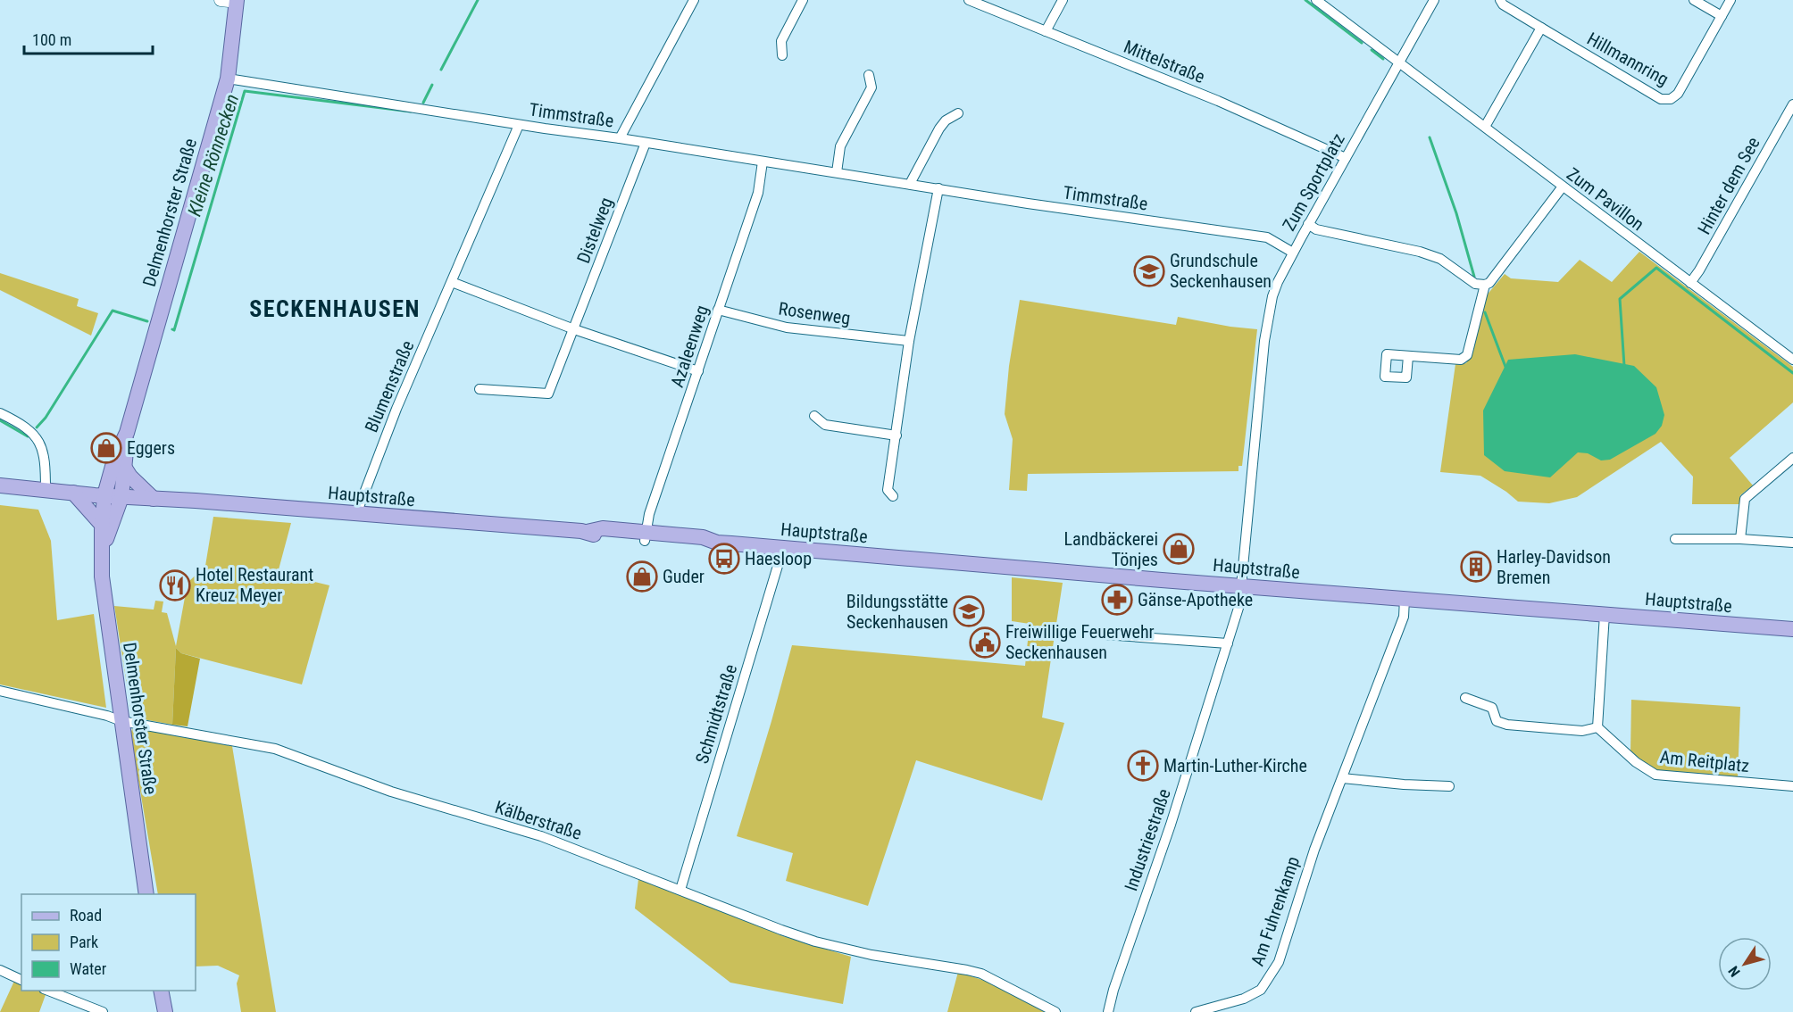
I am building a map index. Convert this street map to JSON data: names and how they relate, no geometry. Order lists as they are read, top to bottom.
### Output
{
  "streets": {
    "main road": ["Delmenhorster Straße", "Hauptstraße"],
    "street": [
      "Hillmannring",
      "Mittelstraße",
      "Timmstraße",
      "Zum Sportplatz",
      "Hinter dem See",
      "Zum Pavillon",
      "Distelweg",
      "Rosenweg",
      "Azaleenweg",
      "Blumenstraße",
      "Schmidtstraße",
      "Am Reitplatz",
      "Kälberstraße",
      "Industriestraße",
      "Am Fuhrenkamp"
    ]
  },
  "crossings": [
    ["Mittelstraße", "Zum Sportplatz"],
    ["Timmstraße", "Zum Sportplatz"],
    ["Timmstraße", "Delmenhorster Straße"],
    ["Timmstraße", "Distelweg"],
    ["Timmstraße", "Azaleenweg"],
    ["Timmstraße", "Blumenstraße"],
    ["Zum Sportplatz", "Zum Pavillon"],
    ["Zum Sportplatz", "Hauptstraße"],
    ["Zum Sportplatz", "Industriestraße"],
    ["Hinter dem See", "Zum Pavillon"],
    ["Delmenhorster Straße", "Hauptstraße"],
    ["Delmenhorster Straße", "Kälberstraße"],
    ["Rosenweg", "Azaleenweg"],
    ["Azaleenweg", "Hauptstraße"],
    ["Blumenstraße", "Hauptstraße"],
    ["Hauptstraße", "Schmidtstraße"],
    ["Hauptstraße", "Industriestraße"],
    ["Hauptstraße", "Am Fuhrenkamp"],
    ["Schmidtstraße", "Kälberstraße"]
  ],
  "districts": ["SECKENHAUSEN"],
  "water": ["Kleine Rönnecken"],
  "places": {
    "school or university": ["Grundschule Seckenhausen", "Bildungsstätte Seckenhausen"],
    "shop": ["Eggers", "Landbäckerei Tönjes", "Guder"],
    "bus stop": ["Haesloop"],
    "building": ["Harley-Davidson Bremen"],
    "restaurant": ["Hotel Restaurant Kreuz Meyer"],
    "pharmacy": ["Gänse-Apotheke"],
    "public building": ["Freiwillige Feuerwehr Seckenhausen"],
    "church": ["Martin-Luther-Kirche"]
  },
  "legend": ["Road", "Park", "Water"],
  "scale_bar": "100 m",
  "north": "bottom left"
}
